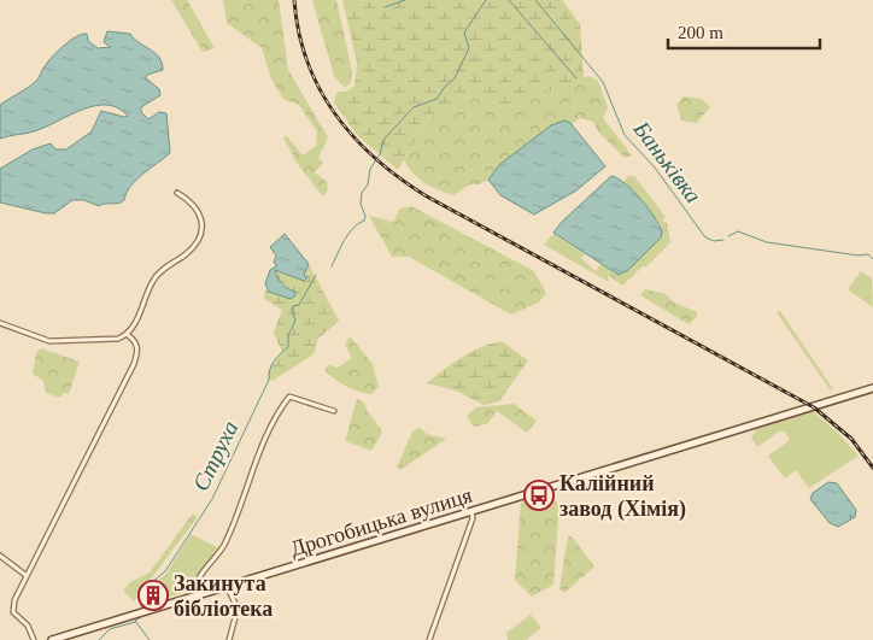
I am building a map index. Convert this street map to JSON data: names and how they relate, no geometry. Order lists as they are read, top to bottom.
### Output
{
  "streets": {
    "street": ["Дрогобицька вулиця"]
  },
  "water": ["Баньківка", "Струха"],
  "places": {
    "bus stop": ["Калійний завод (Хімія)"],
    "building": ["Закинута бібліотека"]
  },
  "scale_bar": "200 m"
}
